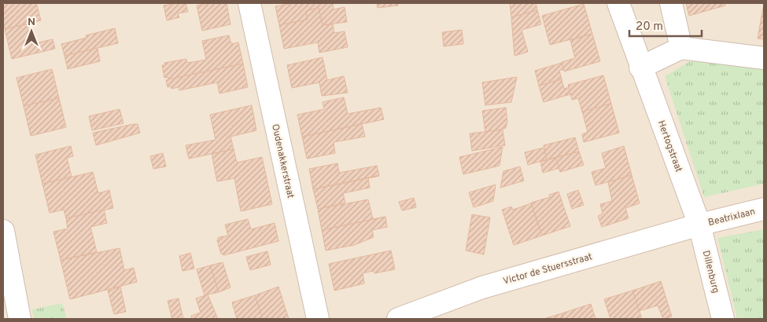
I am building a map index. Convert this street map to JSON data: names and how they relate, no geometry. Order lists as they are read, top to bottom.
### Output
{
  "streets": {
    "street": [
      "Hertogstraat",
      "Oudenakkerstraat",
      "Beatrixlaan",
      "Victor de Stuersstraat",
      "Dillenburg"
    ]
  },
  "crossings": [
    ["Hertogstraat", "Beatrixlaan"],
    ["Hertogstraat", "Victor de Stuersstraat"],
    ["Hertogstraat", "Dillenburg"],
    ["Beatrixlaan", "Victor de Stuersstraat"],
    ["Beatrixlaan", "Dillenburg"],
    ["Victor de Stuersstraat", "Dillenburg"]
  ],
  "scale_bar": "20 m",
  "north": "top"
}
